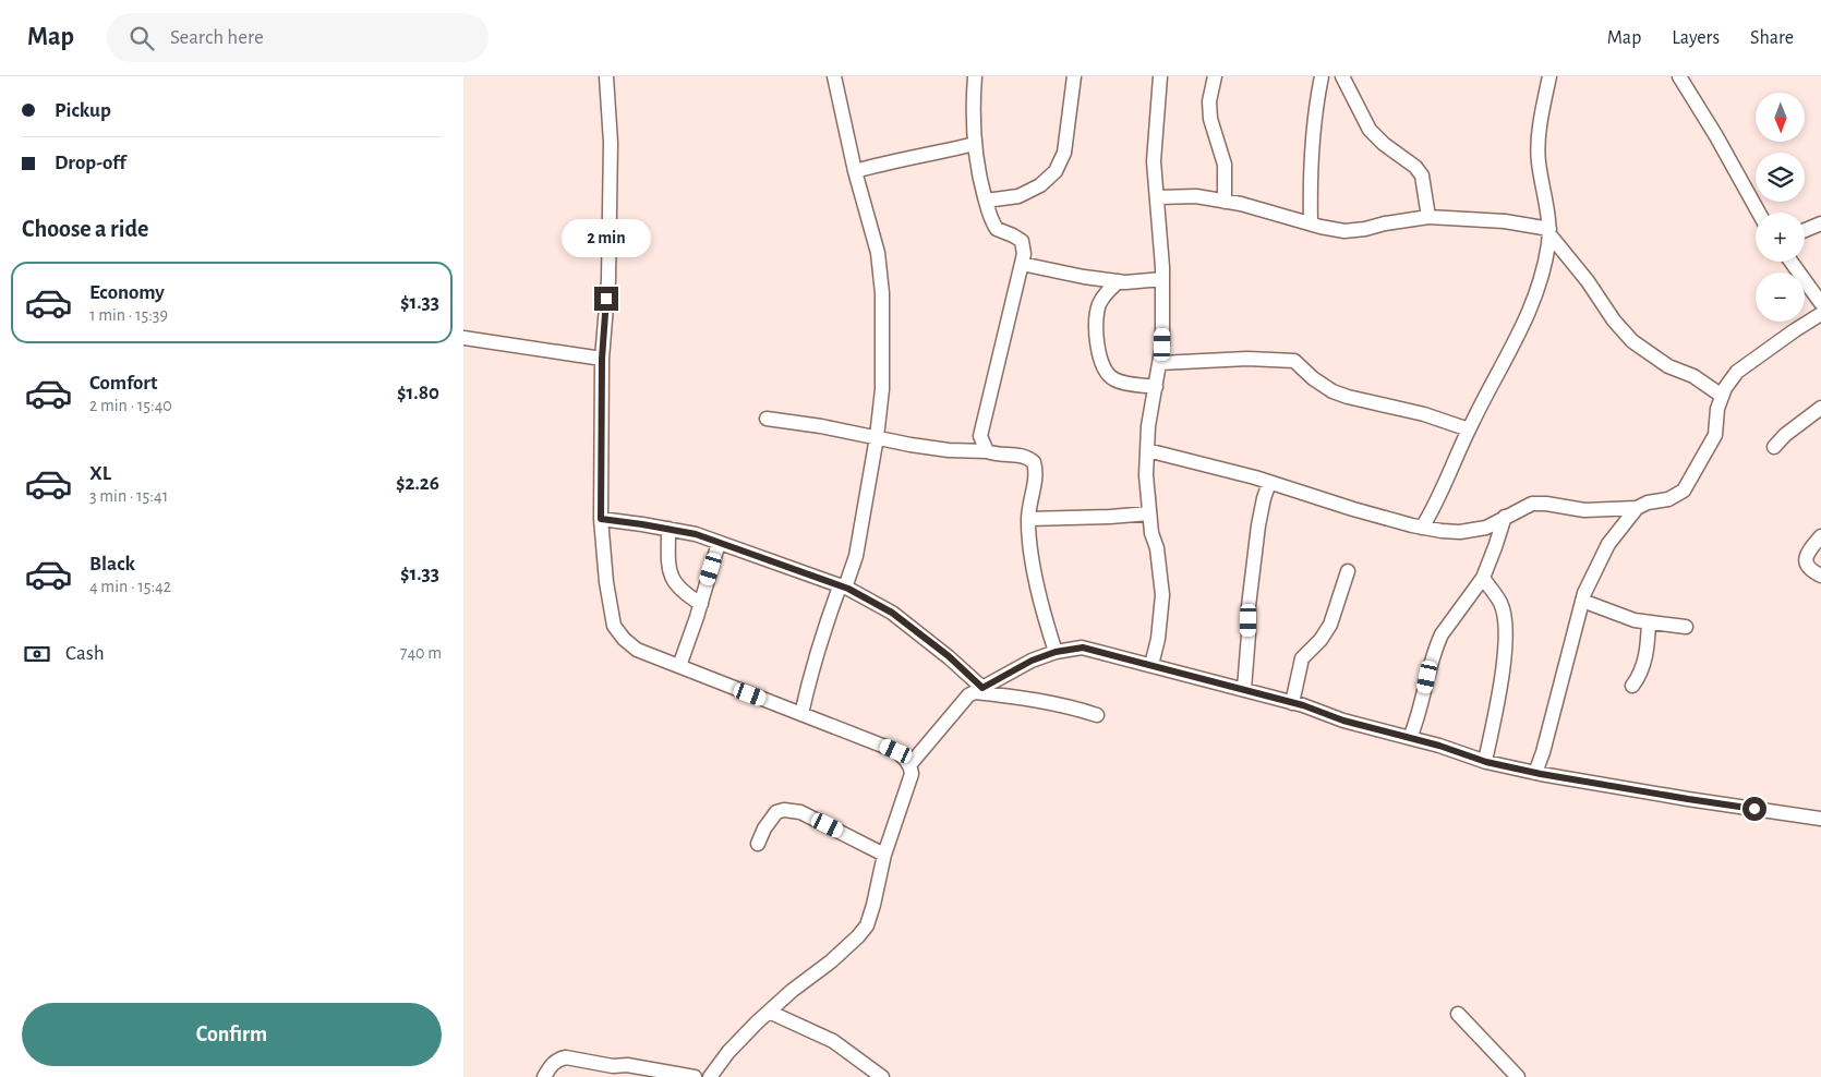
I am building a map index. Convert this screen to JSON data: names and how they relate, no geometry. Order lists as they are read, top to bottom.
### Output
{
  "north": "bottom",
  "page": {
    "header": "Map",
    "search": "Search here",
    "nav": ["Map", "Layers", "Share"],
    "banner": ["Pickup", "Drop-off"],
    "map_buttons": ["+", "−"],
    "heading": "Choose a ride",
    "bubble": "2 min",
    "list": [
      {
        "name": "Economy",
        "note": "1 min · 15:39",
        "value": "$1.33"
      },
      {
        "name": "Comfort",
        "note": "2 min · 15:40",
        "value": "$1.80"
      },
      {
        "name": "XL",
        "note": "3 min · 15:41",
        "value": "$2.26"
      },
      {
        "name": "Black",
        "note": "4 min · 15:42",
        "value": "$1.33"
      }
    ],
    "pay": ["Cash", "740 m"],
    "buttons": "Confirm"
  }
}
